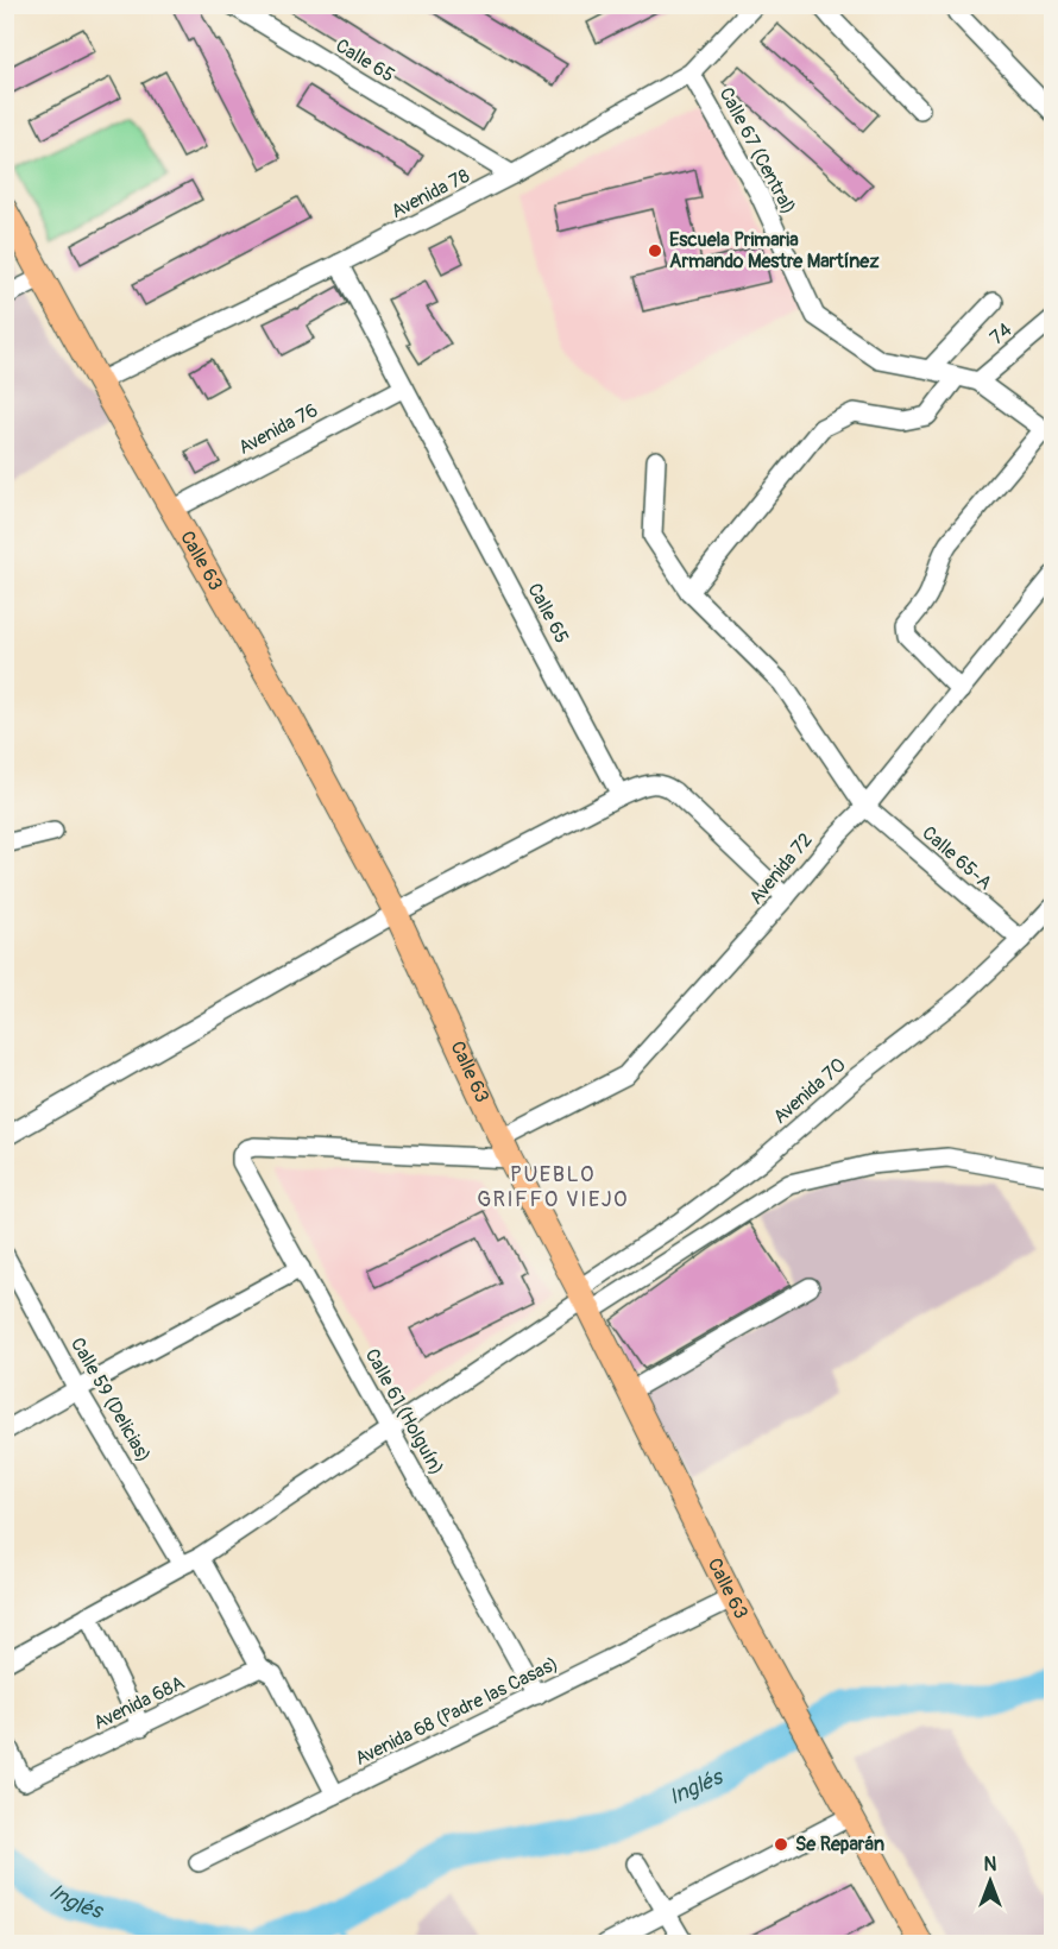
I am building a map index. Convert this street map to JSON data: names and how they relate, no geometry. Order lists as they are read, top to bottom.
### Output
{
  "streets": {
    "main road": ["Calle 63"],
    "street": [
      "Calle 65",
      "Calle 67 (Central)",
      "Avenida 78",
      "74",
      "Avenida 76",
      "Calle 65-A",
      "Avenida 72",
      "Avenida 70",
      "Calle 59 (Delicias)",
      "Calle 61 (Holguín)",
      "Avenida 68A",
      "Avenida 68 (Padre las Casas)"
    ]
  },
  "crossings": [
    ["Calle 65", "Avenida 78"],
    ["Calle 65", "Avenida 76"],
    ["Calle 67 (Central)", "Avenida 78"],
    ["Calle 67 (Central)", "74"],
    ["Avenida 78", "Calle 63"],
    ["Avenida 76", "Calle 63"],
    ["Calle 63", "Avenida 72"],
    ["Calle 63", "Avenida 70"],
    ["Calle 63", "Calle 61 (Holguín)"],
    ["Calle 63", "Avenida 68 (Padre las Casas)"],
    ["Calle 65-A", "Avenida 72"],
    ["Calle 65-A", "Avenida 70"],
    ["Avenida 72", "Calle 61 (Holguín)"],
    ["Calle 61 (Holguín)", "Avenida 68 (Padre las Casas)"]
  ],
  "districts": ["PUEBLO GRIFFO VIEJO"],
  "water": ["Inglés"],
  "places": ["Escuela Primaria Armando Mestre Martínez", "Se Reparán"],
  "north": "top"
}
